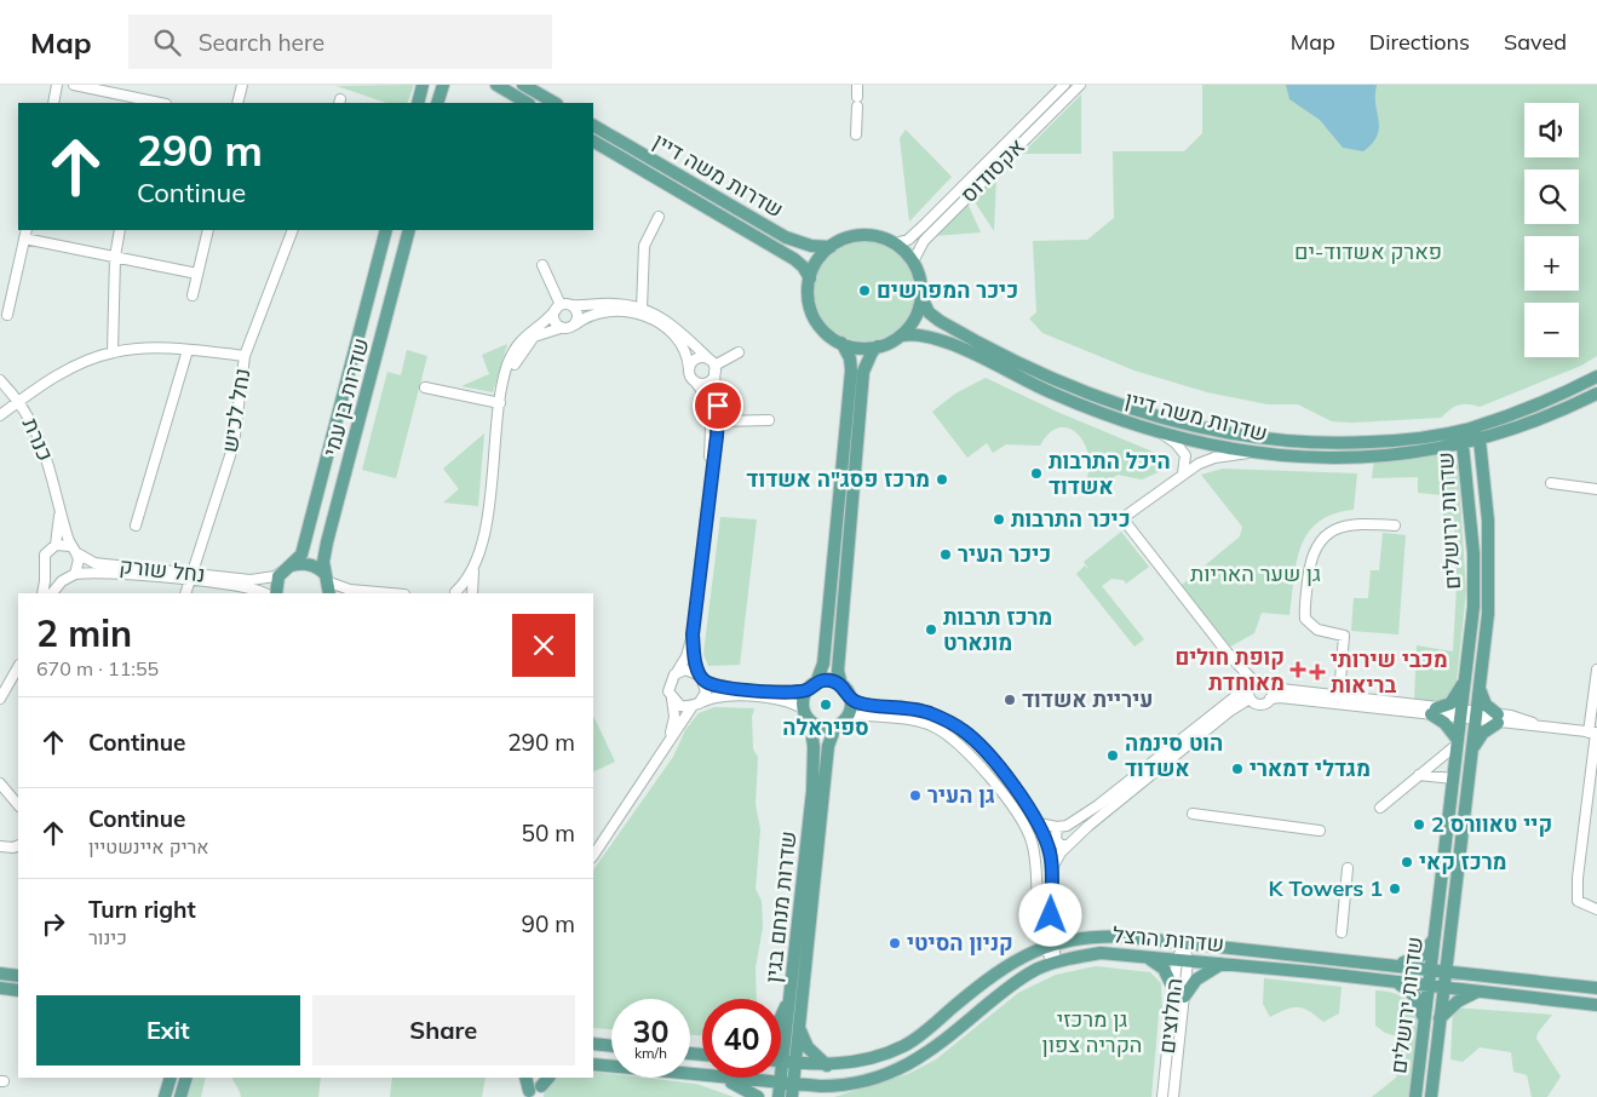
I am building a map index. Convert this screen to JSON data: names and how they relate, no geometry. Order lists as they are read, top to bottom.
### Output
{
  "streets": {
    "main road": [
      "שדרות משה דיין",
      "שדרות בן עמי",
      "שדרות ירושלים",
      "שדרות מנחם בגין",
      "שדרות הרצל"
    ],
    "street": [
      "אקסודוס",
      "נחל לכיש",
      "כנרת",
      "נחל שורק",
      "החלוצים"
    ]
  },
  "crossings": [
    ["אקסודוס", "שדרות משה דיין"],
    ["שדרות משה דיין", "שדרות ירושלים"],
    ["שדרות בן עמי", "נחל שורק"],
    ["נחל לכיש", "נחל שורק"],
    ["כנרת", "נחל שורק"],
    ["שדרות ירושלים", "שדרות הרצל"],
    ["שדרות מנחם בגין", "שדרות הרצל"],
    ["שדרות הרצל", "החלוצים"]
  ],
  "parks": ["פארק אשדוד-ים", "גן שער האריות", "גן מרכזי הקריה צפון"],
  "places": {
    "other": [
      "כיכר המפרשים",
      "היכל התרבות אשדוד",
      "מרכז פסג\"ה אשדוד",
      "כיכר התרבות",
      "כיכר העיר",
      "מרכז תרבות מונארט",
      "עיריית אשדוד",
      "ספיראלה",
      "הוט סינמה אשדוד",
      "מגדלי דמארי",
      "גן העיר",
      "קיי טאוורס 2",
      "מרכז קאי",
      "K Towers 1",
      "קניון הסיטי"
    ],
    "health": ["קופת חולים מאוחדת", "מכבי שירותי בריאות"]
  },
  "page": {
    "header": "Map",
    "search": "Search here",
    "nav": ["Map", "Directions", "Saved"],
    "map_buttons": ["+", "−"],
    "turn": ["290 m", "Continue"],
    "heading": ["2 min", "670 m · 11:55"],
    "list": [
      {
        "name": "Continue",
        "value": "290 m"
      },
      {
        "name": "Continue",
        "note": "אריק איינשטיין",
        "value": "50 m"
      },
      {
        "name": "Turn right",
        "note": "כינור",
        "value": "90 m"
      }
    ],
    "buttons": ["Exit", "Share"],
    "speed": "30 km/h",
    "limit": "40"
  }
}
